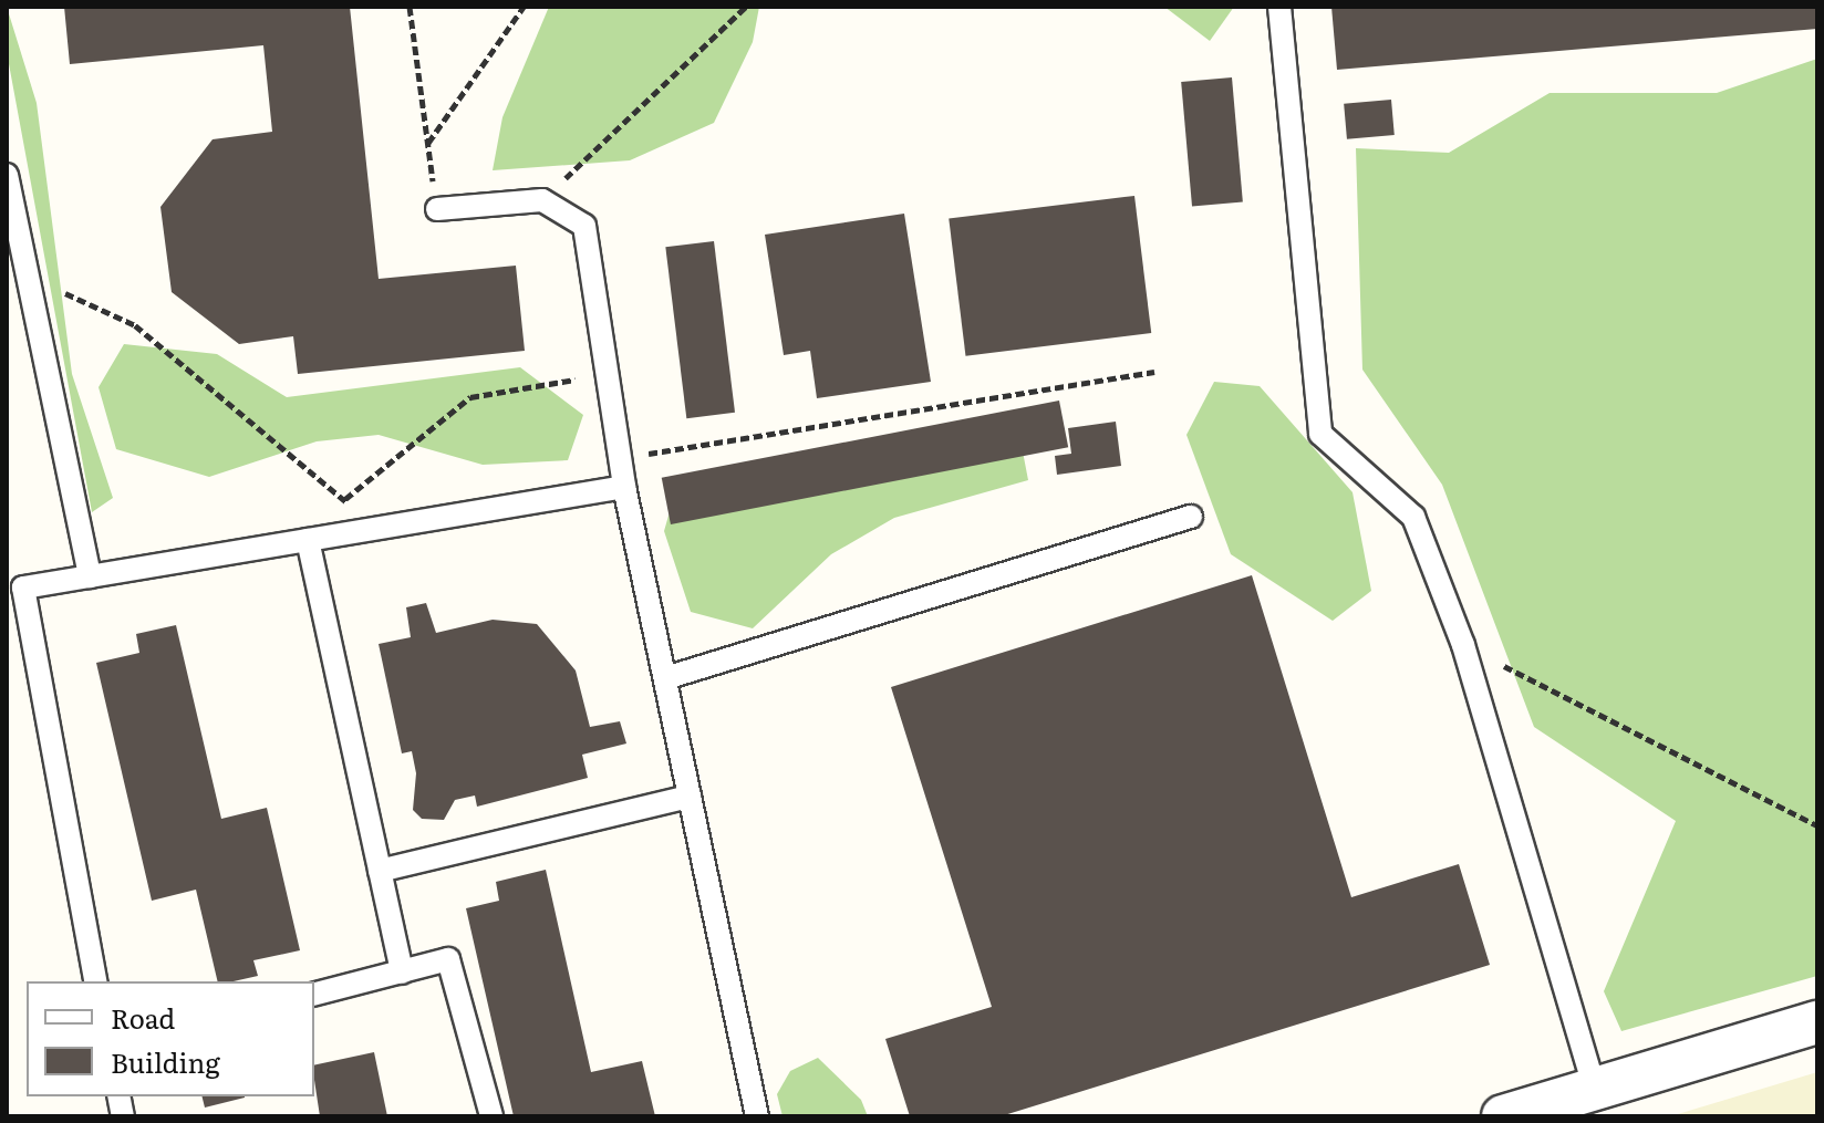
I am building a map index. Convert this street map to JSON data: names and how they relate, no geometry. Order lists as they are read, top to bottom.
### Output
{
  "legend": ["Road", "Building"]
}
